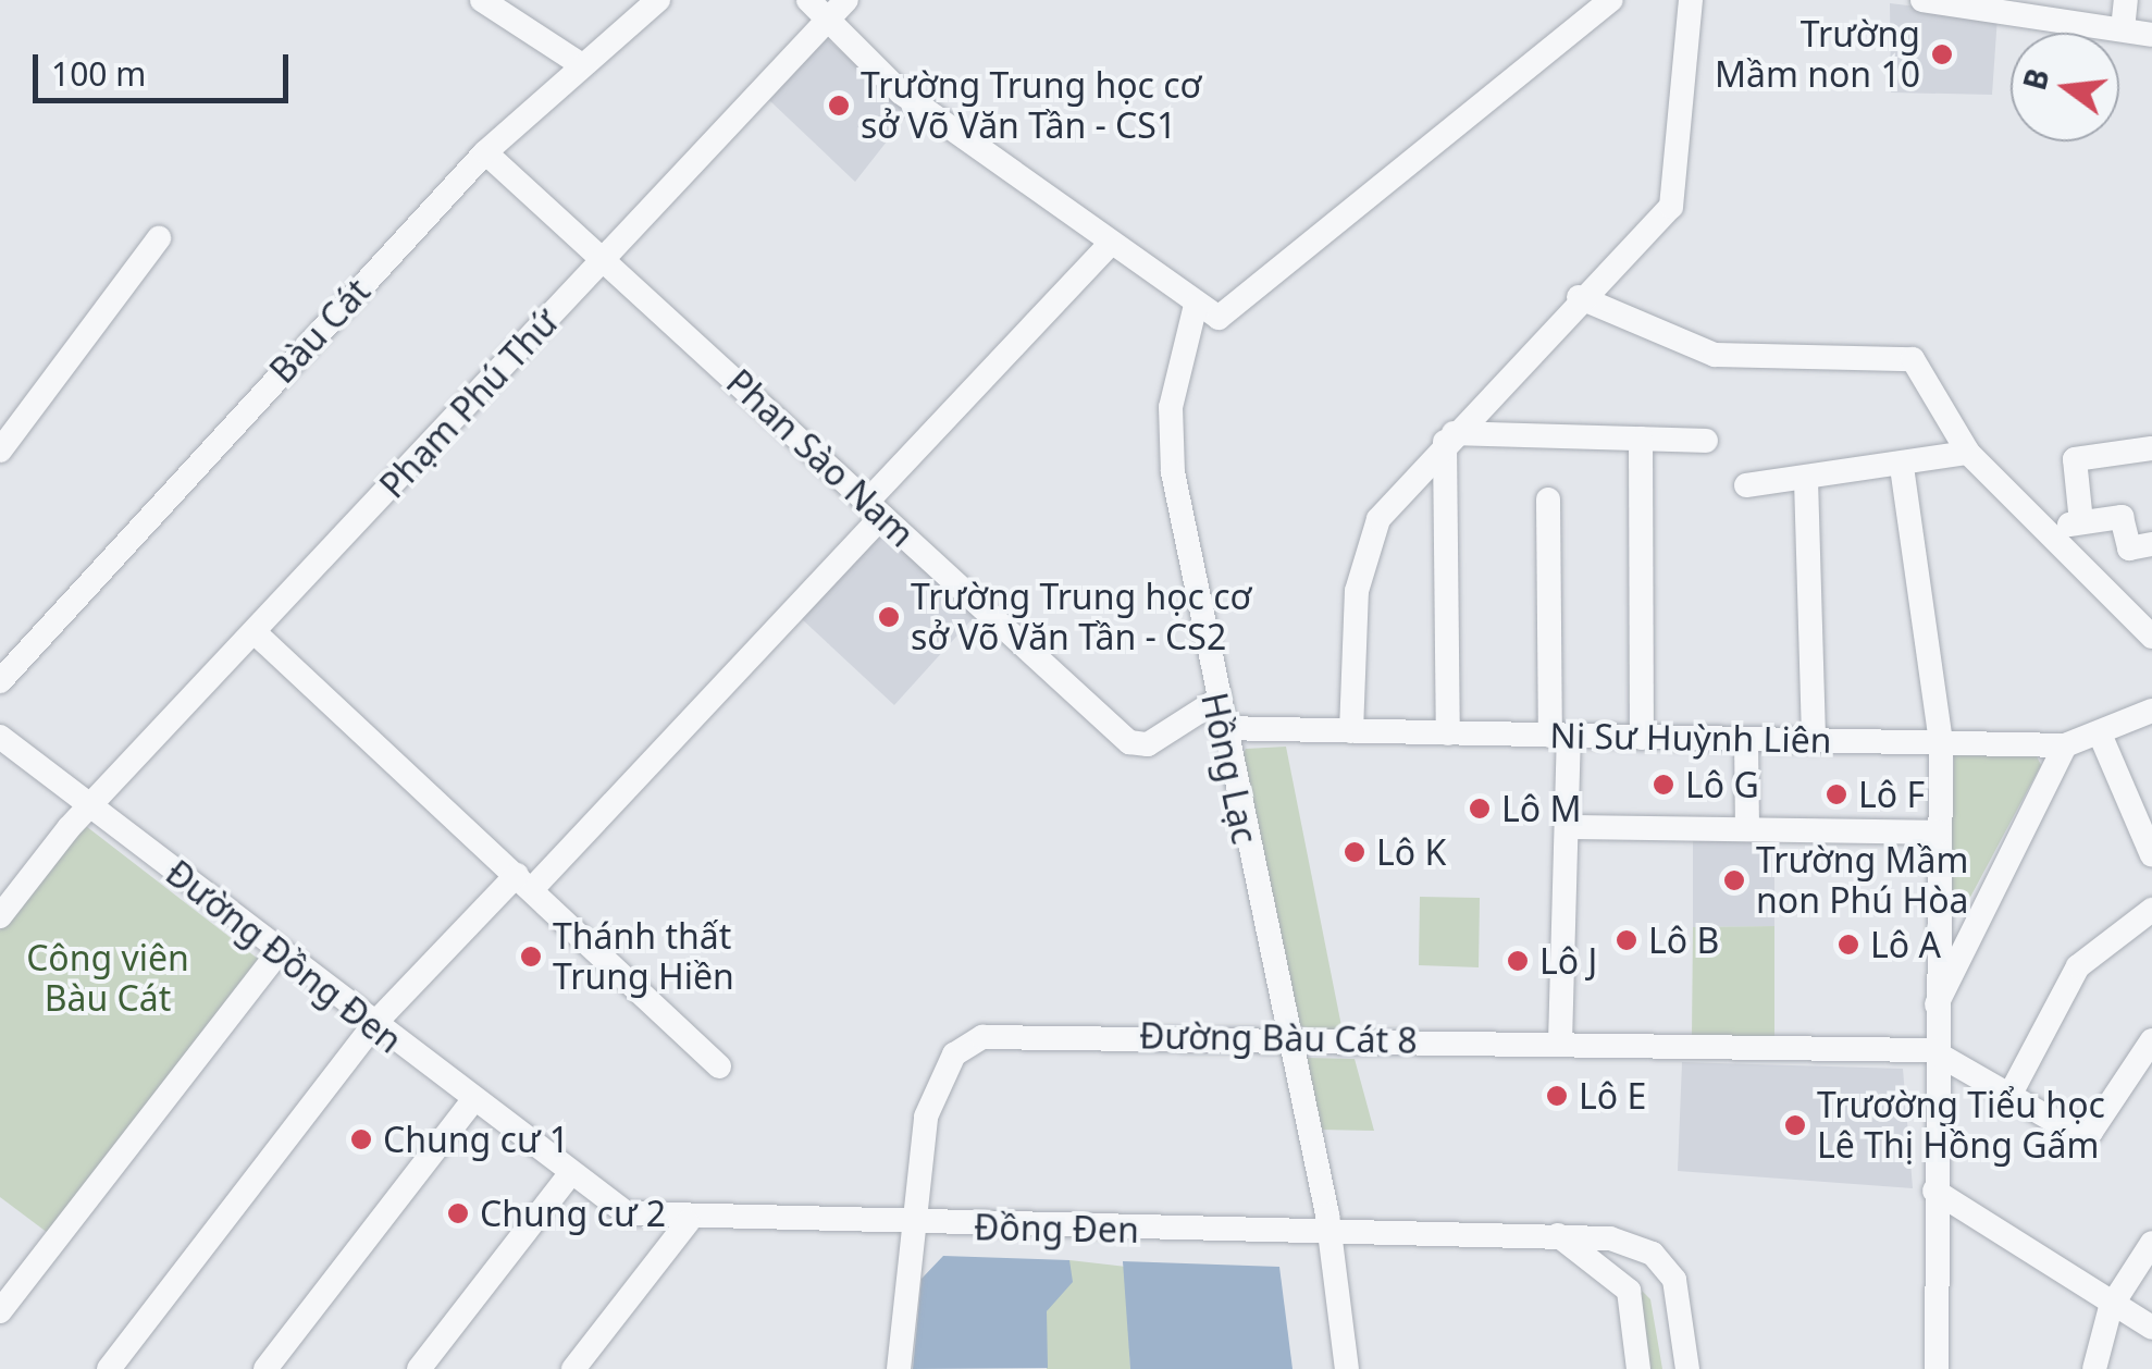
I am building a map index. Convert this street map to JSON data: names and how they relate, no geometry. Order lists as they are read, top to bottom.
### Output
{
  "streets": {
    "street": [
      "Bàu Cát",
      "Phạm Phú Thứ",
      "Phan Sào Nam",
      "Ni Sư Huỳnh Liên",
      "Hồng Lạc",
      "Đường Đồng Đen",
      "Đường Bàu Cát 8",
      "Đồng Đen"
    ]
  },
  "crossings": [
    ["Bàu Cát", "Phan Sào Nam"],
    ["Phạm Phú Thứ", "Phan Sào Nam"],
    ["Phạm Phú Thứ", "Đường Đồng Đen"],
    ["Phan Sào Nam", "Hồng Lạc"],
    ["Ni Sư Huỳnh Liên", "Hồng Lạc"],
    ["Hồng Lạc", "Đường Bàu Cát 8"],
    ["Hồng Lạc", "Đồng Đen"],
    ["Đường Đồng Đen", "Đồng Đen"],
    ["Đường Bàu Cát 8", "Đồng Đen"]
  ],
  "parks": ["Công viên Bàu Cát"],
  "places": [
    "Trường Mầm non 10",
    "Trường Trung học cơ sở Võ Văn Tần - CS1",
    "Trường Trung học cơ sở Võ Văn Tần - CS2",
    "Lô G",
    "Lô F",
    "Lô M",
    "Lô K",
    "Trường Mầm non Phú Hòa",
    "Lô B",
    "Lô A",
    "Thánh thất Trung Hiền",
    "Lô J",
    "Lô E",
    "Trươờng Tiểu học Lê Thị Hồng Gấm",
    "Chung cư 1",
    "Chung cư 2"
  ],
  "scale_bar": "100 m",
  "north": "left"
}
